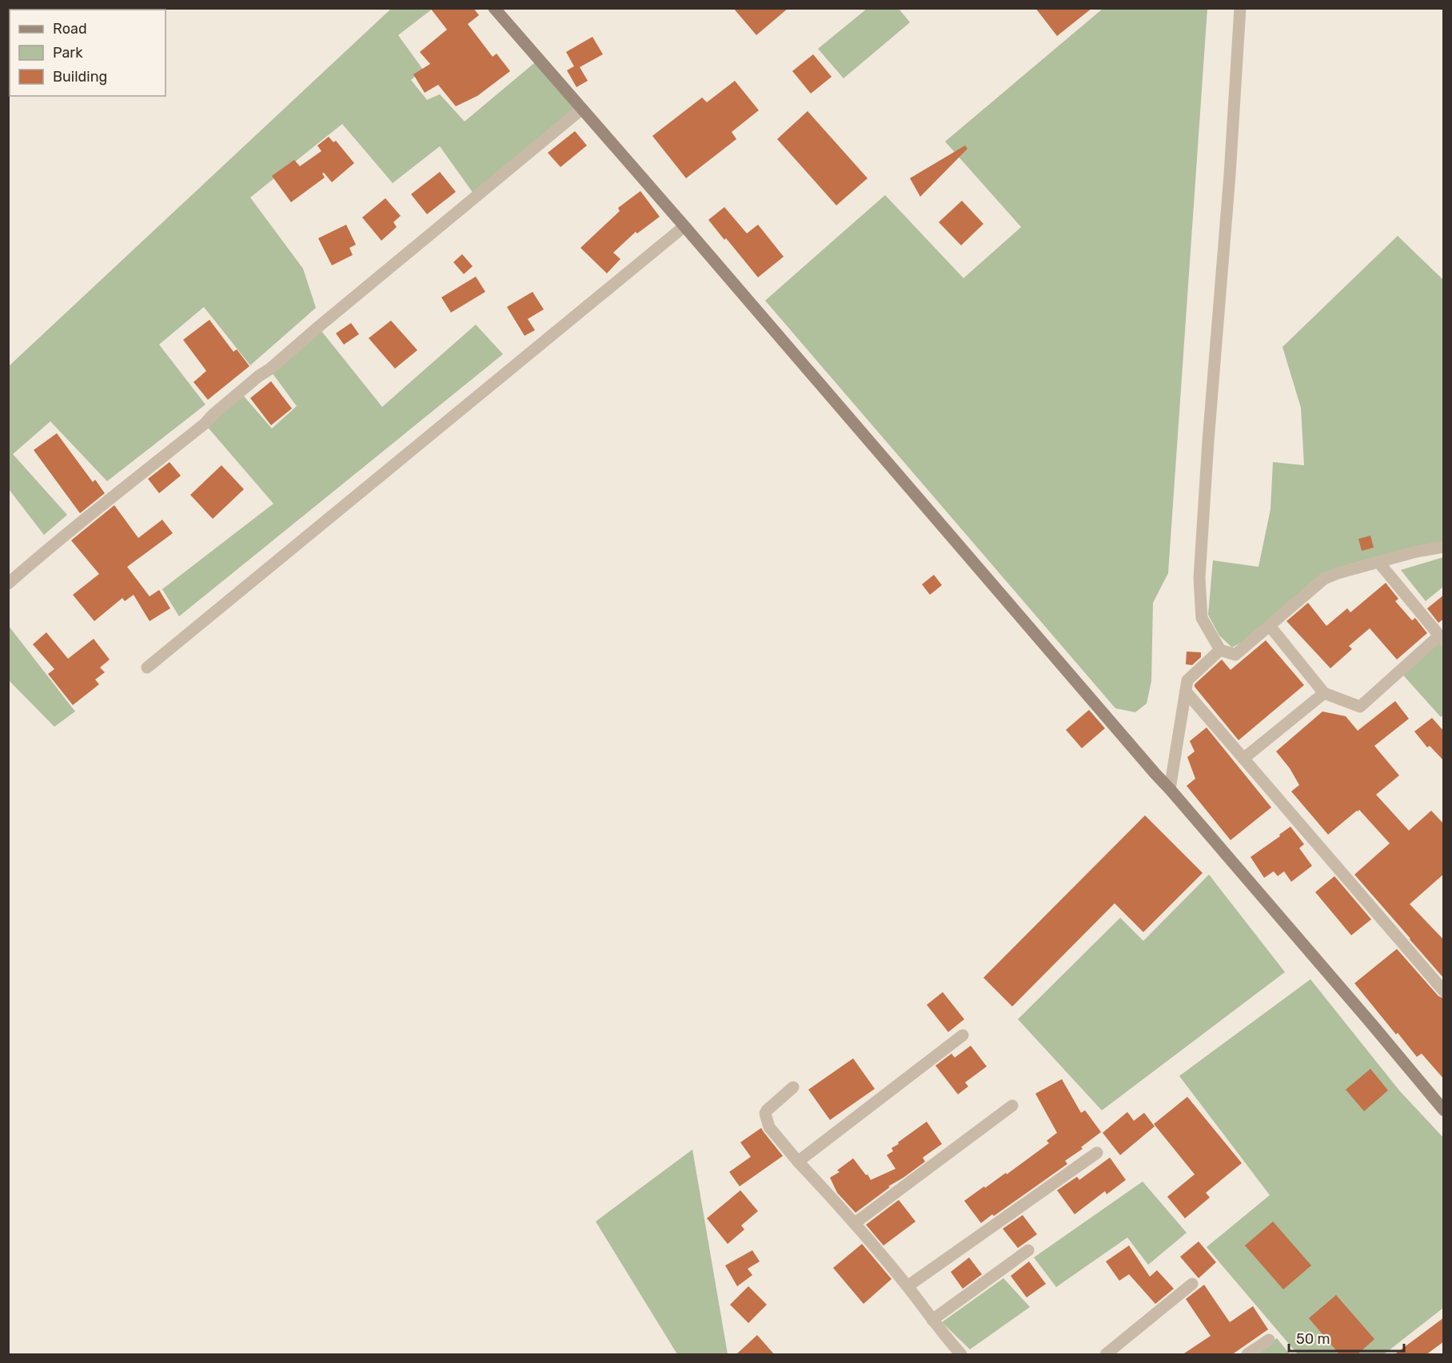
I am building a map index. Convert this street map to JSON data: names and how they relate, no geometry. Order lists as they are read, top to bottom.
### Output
{
  "legend": ["Road", "Park", "Building"],
  "scale_bar": "50 m"
}
